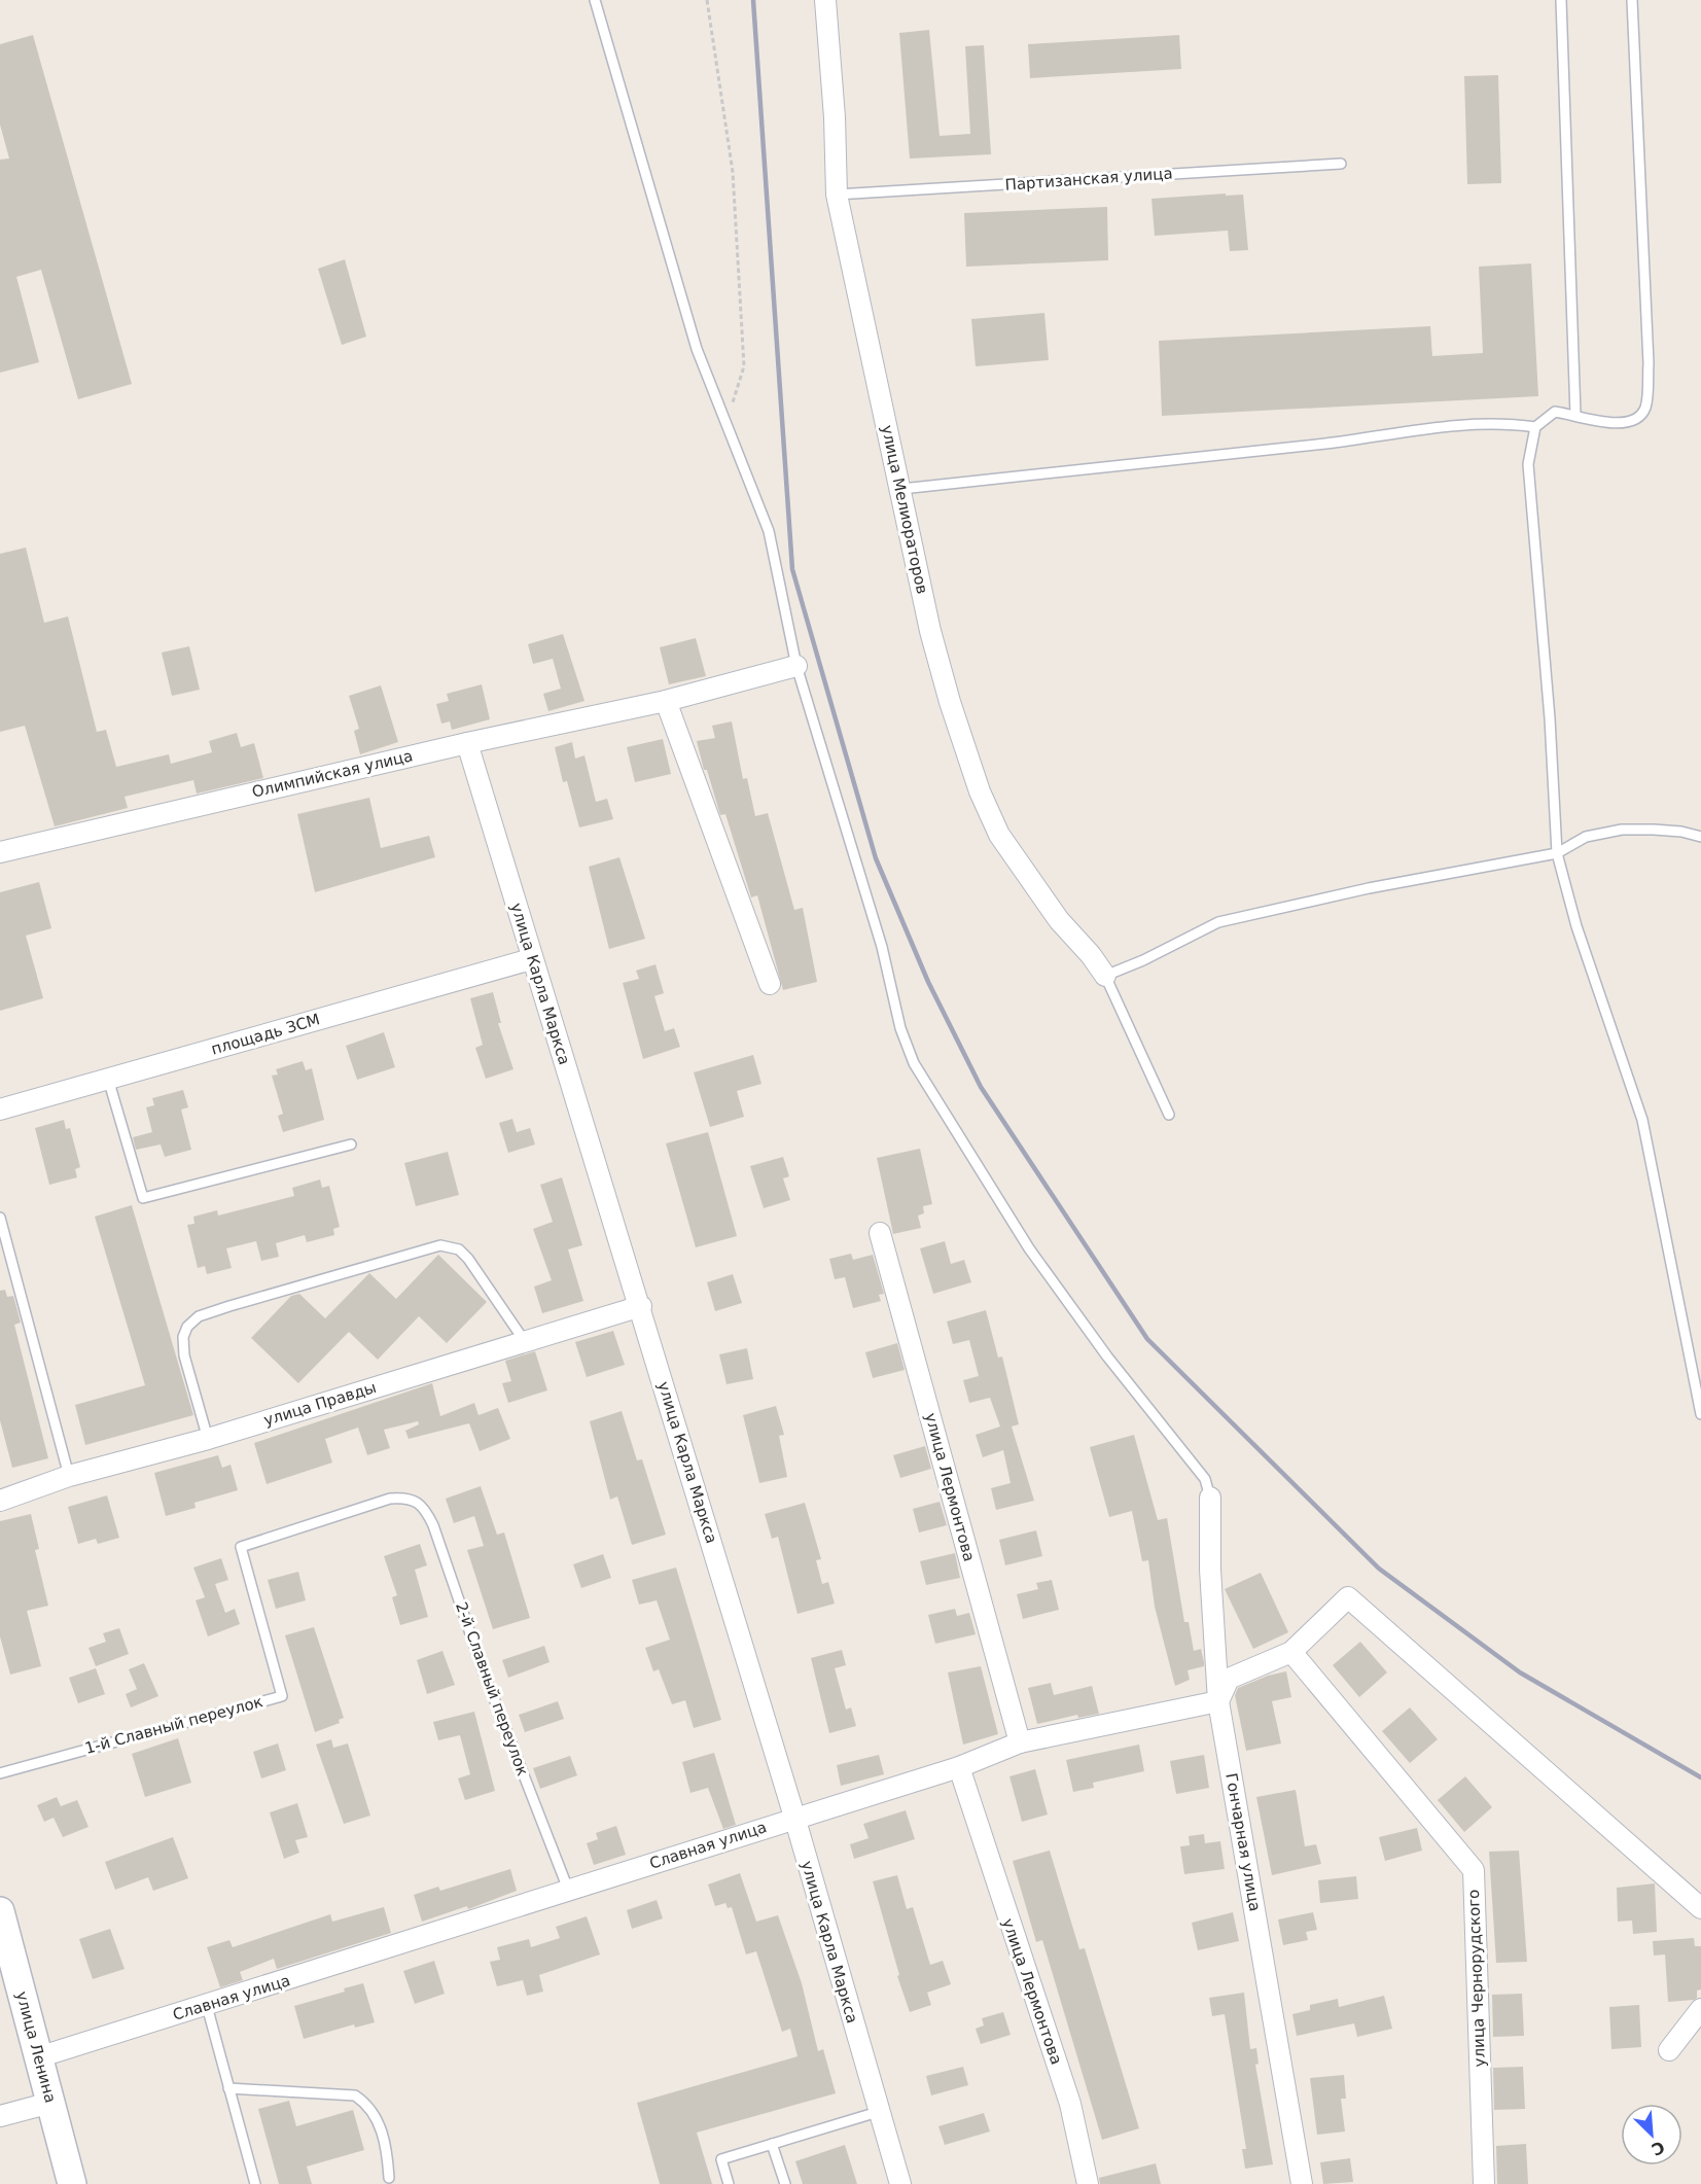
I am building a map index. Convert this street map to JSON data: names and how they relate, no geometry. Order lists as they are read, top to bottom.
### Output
{
  "streets": {
    "main road": ["улица Ленина"],
    "street": [
      "улица Мелиораторов",
      "Олимпийская улица",
      "улица Карла Маркса",
      "площадь ЗСМ",
      "улица Правды",
      "улица Лермонтова",
      "Гончарная улица",
      "Славная улица",
      "улица Чернорудского"
    ],
    "lane": ["Партизанская улица", "2-й Славный переулок", "1-й Славный переулок"]
  },
  "crossings": [
    ["Партизанская улица", "улица Мелиораторов"],
    ["Олимпийская улица", "улица Карла Маркса"],
    ["улица Карла Маркса", "площадь ЗСМ"],
    ["улица Карла Маркса", "улица Правды"],
    ["улица Карла Маркса", "Славная улица"],
    ["улица Лермонтова", "Славная улица"],
    ["2-й Славный переулок", "1-й Славный переулок"],
    ["2-й Славный переулок", "Славная улица"],
    ["Гончарная улица", "Славная улица"],
    ["Славная улица", "улица Ленина"]
  ],
  "north": "bottom right"
}
